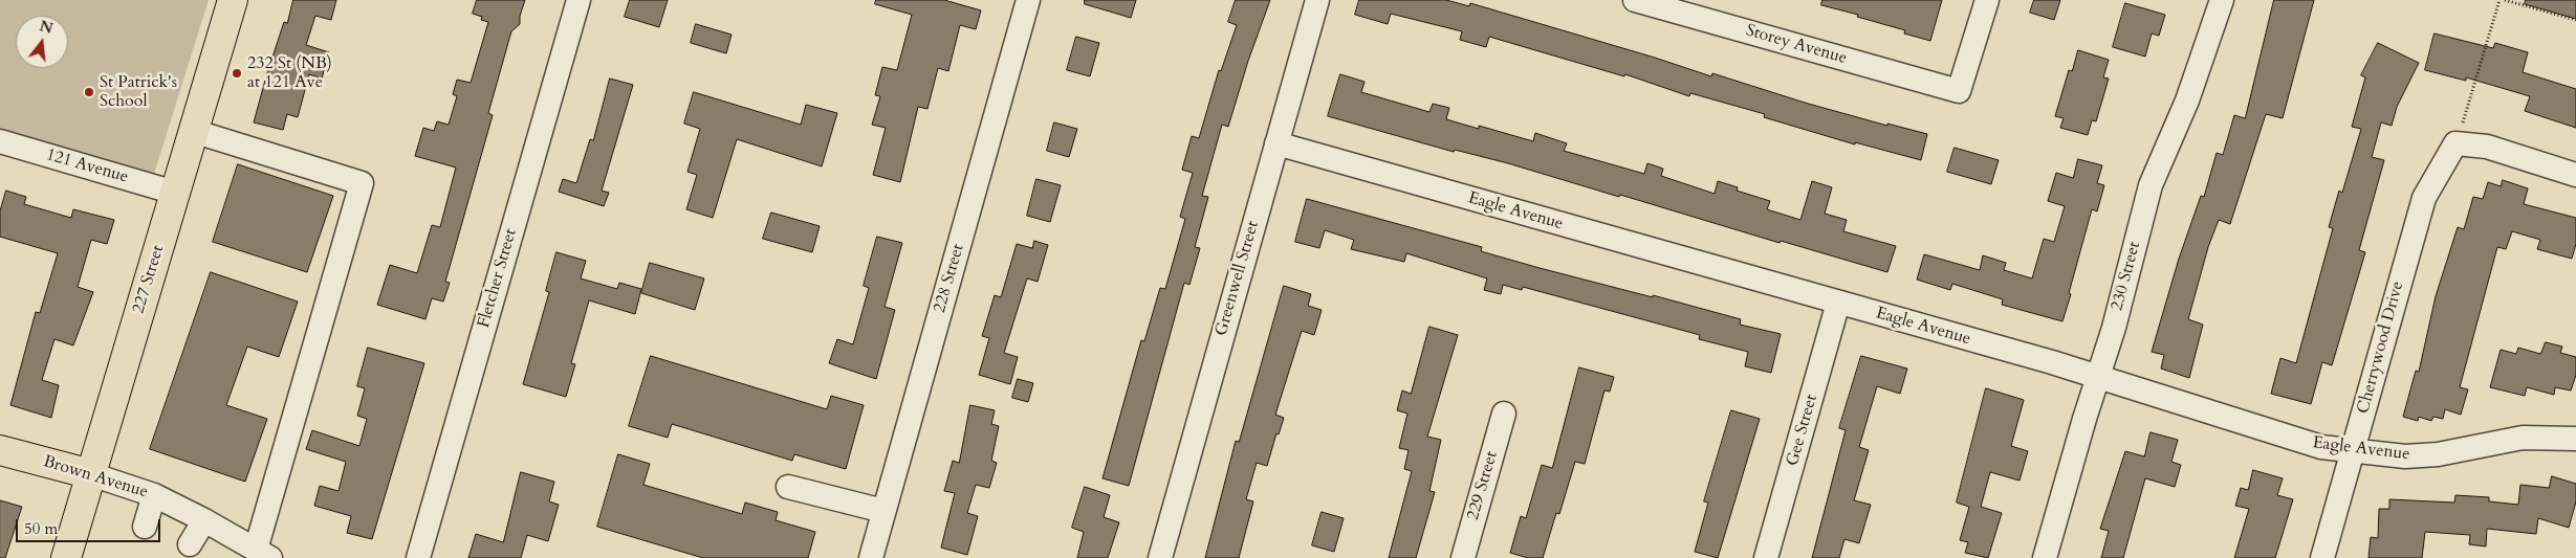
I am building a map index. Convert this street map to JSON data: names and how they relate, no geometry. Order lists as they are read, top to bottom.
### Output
{
  "streets": {
    "main road": ["227 Street", "Brown Avenue"],
    "street": [
      "Storey Avenue",
      "121 Avenue",
      "Eagle Avenue",
      "230 Street",
      "Fletcher Street",
      "228 Street",
      "Greenwell Street",
      "Cherrywood Drive",
      "Gee Street",
      "229 Street"
    ]
  },
  "crossings": [
    ["121 Avenue", "227 Street"],
    ["Eagle Avenue", "230 Street"],
    ["Eagle Avenue", "Greenwell Street"],
    ["Eagle Avenue", "Cherrywood Drive"],
    ["Eagle Avenue", "Gee Street"],
    ["227 Street", "Brown Avenue"]
  ],
  "places": ["232 St (NB) at 121 Ave", "St Patrick's School"],
  "scale_bar": "50 m",
  "north": "top"
}
